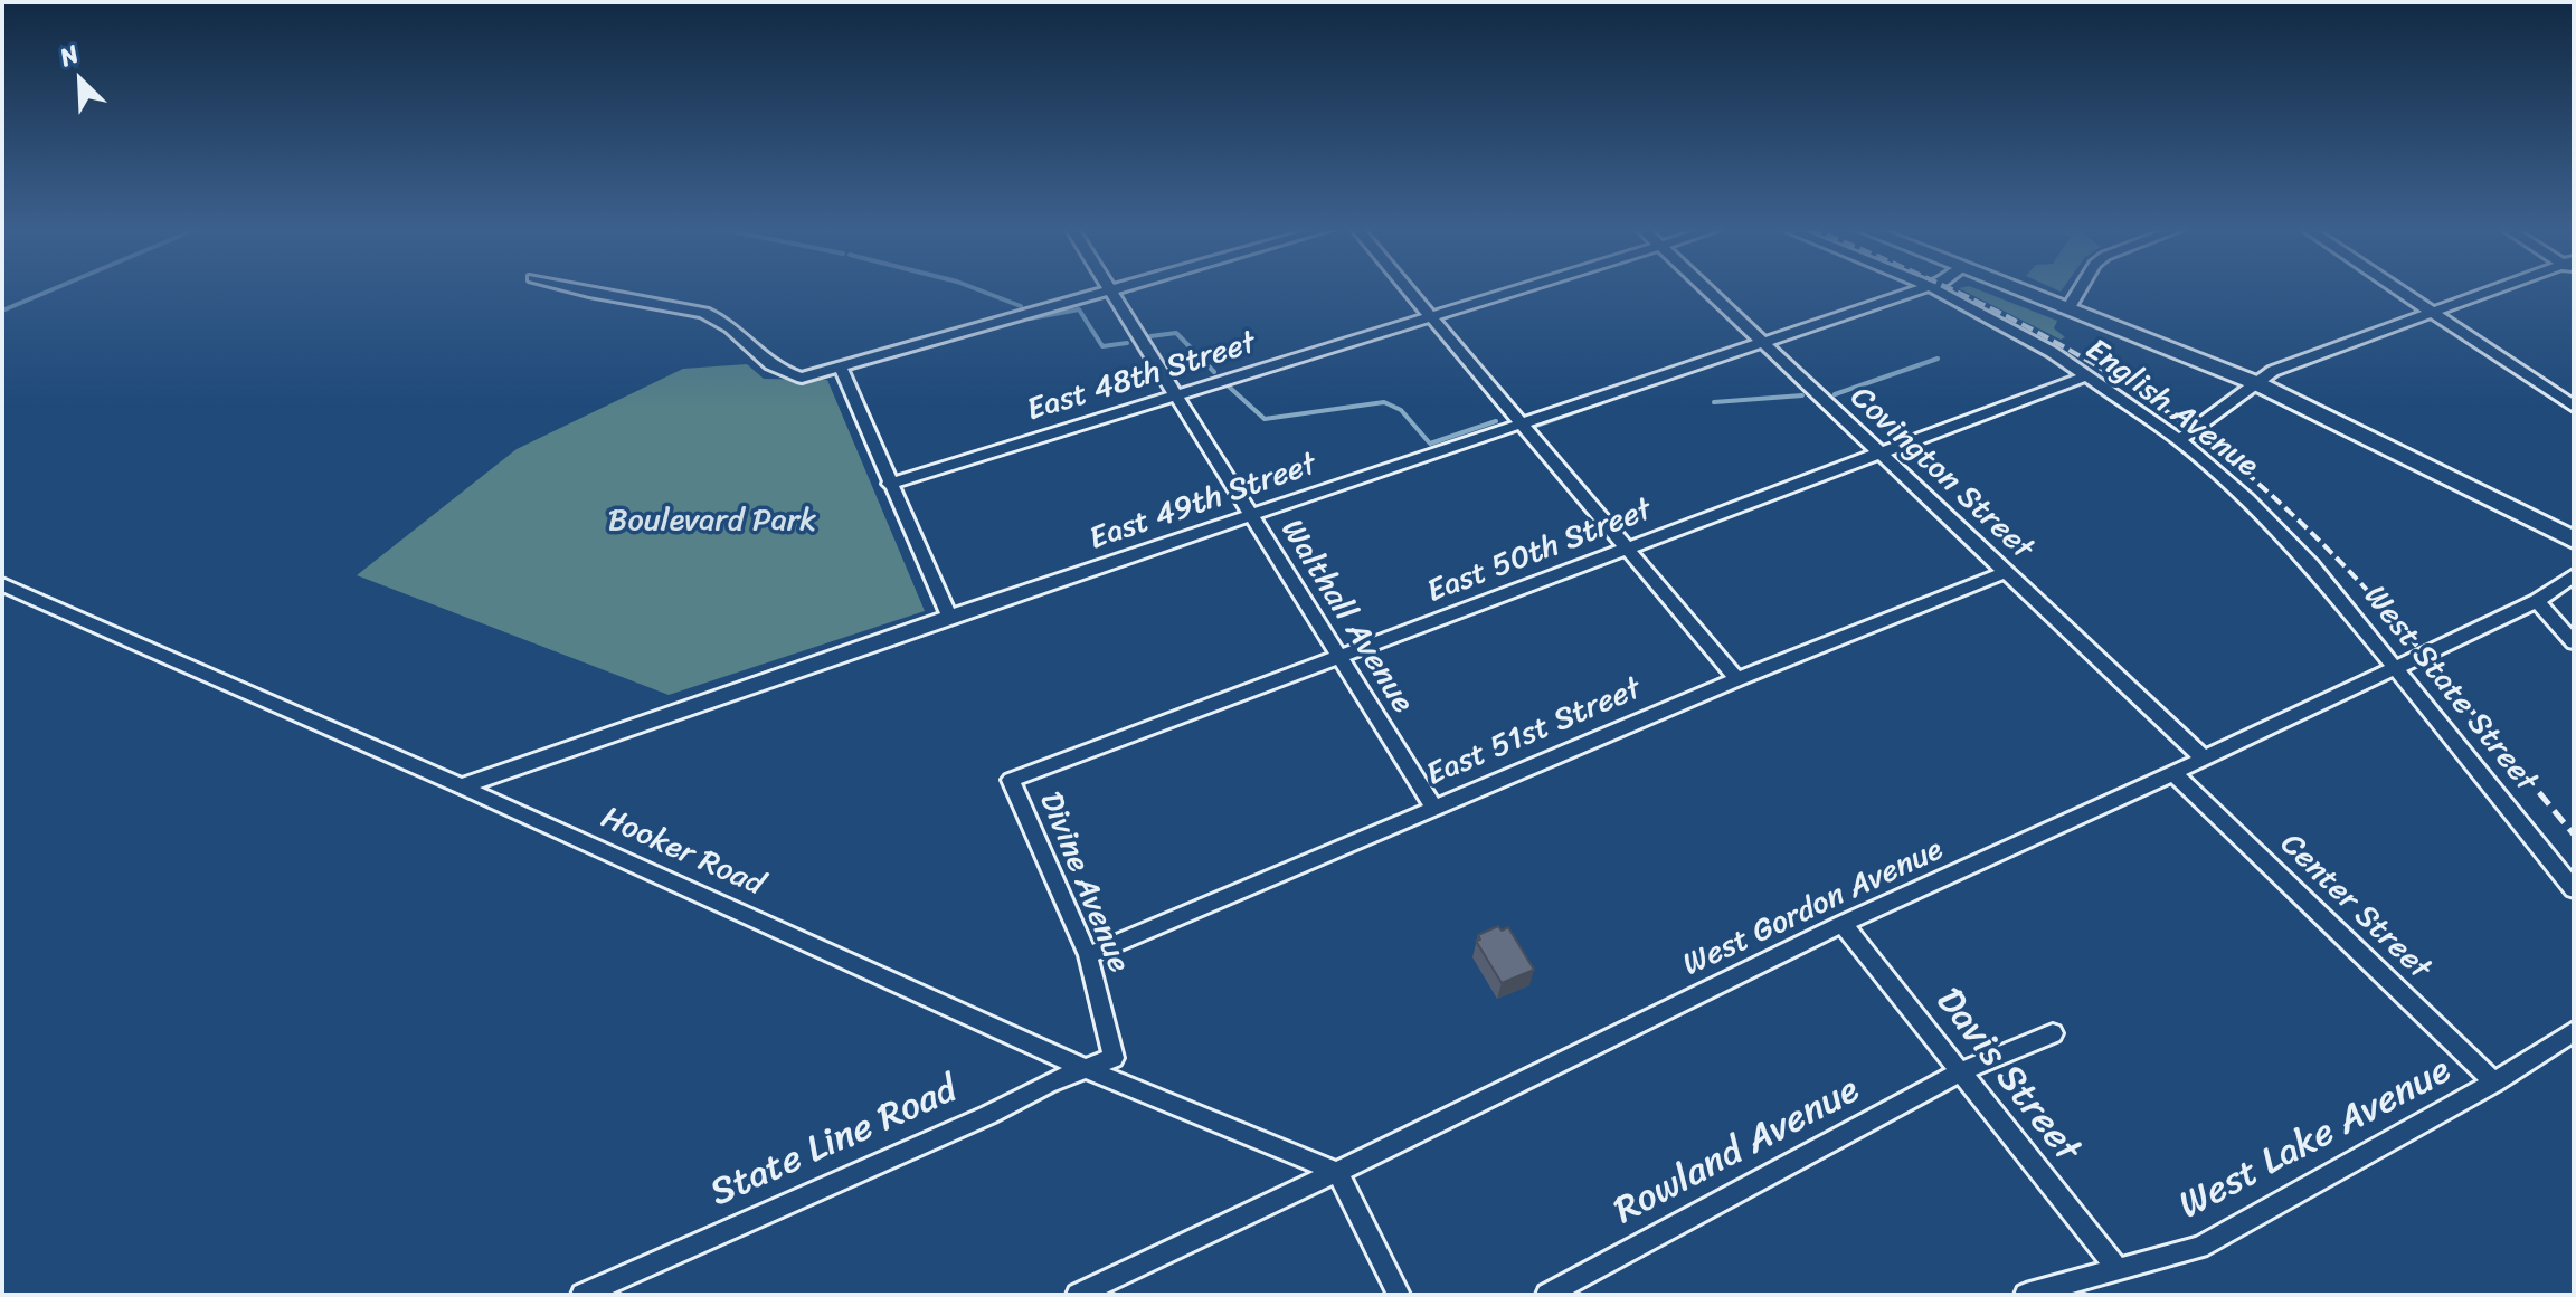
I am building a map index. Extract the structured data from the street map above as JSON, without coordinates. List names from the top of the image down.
{
  "streets": {
    "street": [
      "East 48th Street",
      "English Avenue",
      "Covington Street",
      "East 49th Street",
      "East 50th Street",
      "Walthall Avenue",
      "West State Street",
      "East 51st Street",
      "Hooker Road",
      "Divine Avenue",
      "Center Street",
      "West Gordon Avenue",
      "Davis Street",
      "West Lake Avenue",
      "State Line Road",
      "Rowland Avenue"
    ]
  },
  "crossings": [
    ["East 48th Street", "Walthall Avenue"],
    ["English Avenue", "East 50th Street"],
    ["English Avenue", "West State Street"],
    ["Covington Street", "East 49th Street"],
    ["Covington Street", "East 50th Street"],
    ["Covington Street", "East 51st Street"],
    ["Covington Street", "West Gordon Avenue"],
    ["East 49th Street", "Walthall Avenue"],
    ["East 49th Street", "Hooker Road"],
    ["East 50th Street", "Walthall Avenue"],
    ["East 50th Street", "Divine Avenue"],
    ["Walthall Avenue", "East 51st Street"],
    ["West State Street", "West Gordon Avenue"],
    ["East 51st Street", "Divine Avenue"],
    ["Hooker Road", "West Gordon Avenue"],
    ["Hooker Road", "State Line Road"],
    ["Divine Avenue", "State Line Road"],
    ["Center Street", "West Gordon Avenue"],
    ["Center Street", "West Lake Avenue"],
    ["West Gordon Avenue", "Davis Street"],
    ["Davis Street", "West Lake Avenue"],
    ["Davis Street", "Rowland Avenue"]
  ],
  "parks": ["Boulevard Park"],
  "north": "top left"
}
